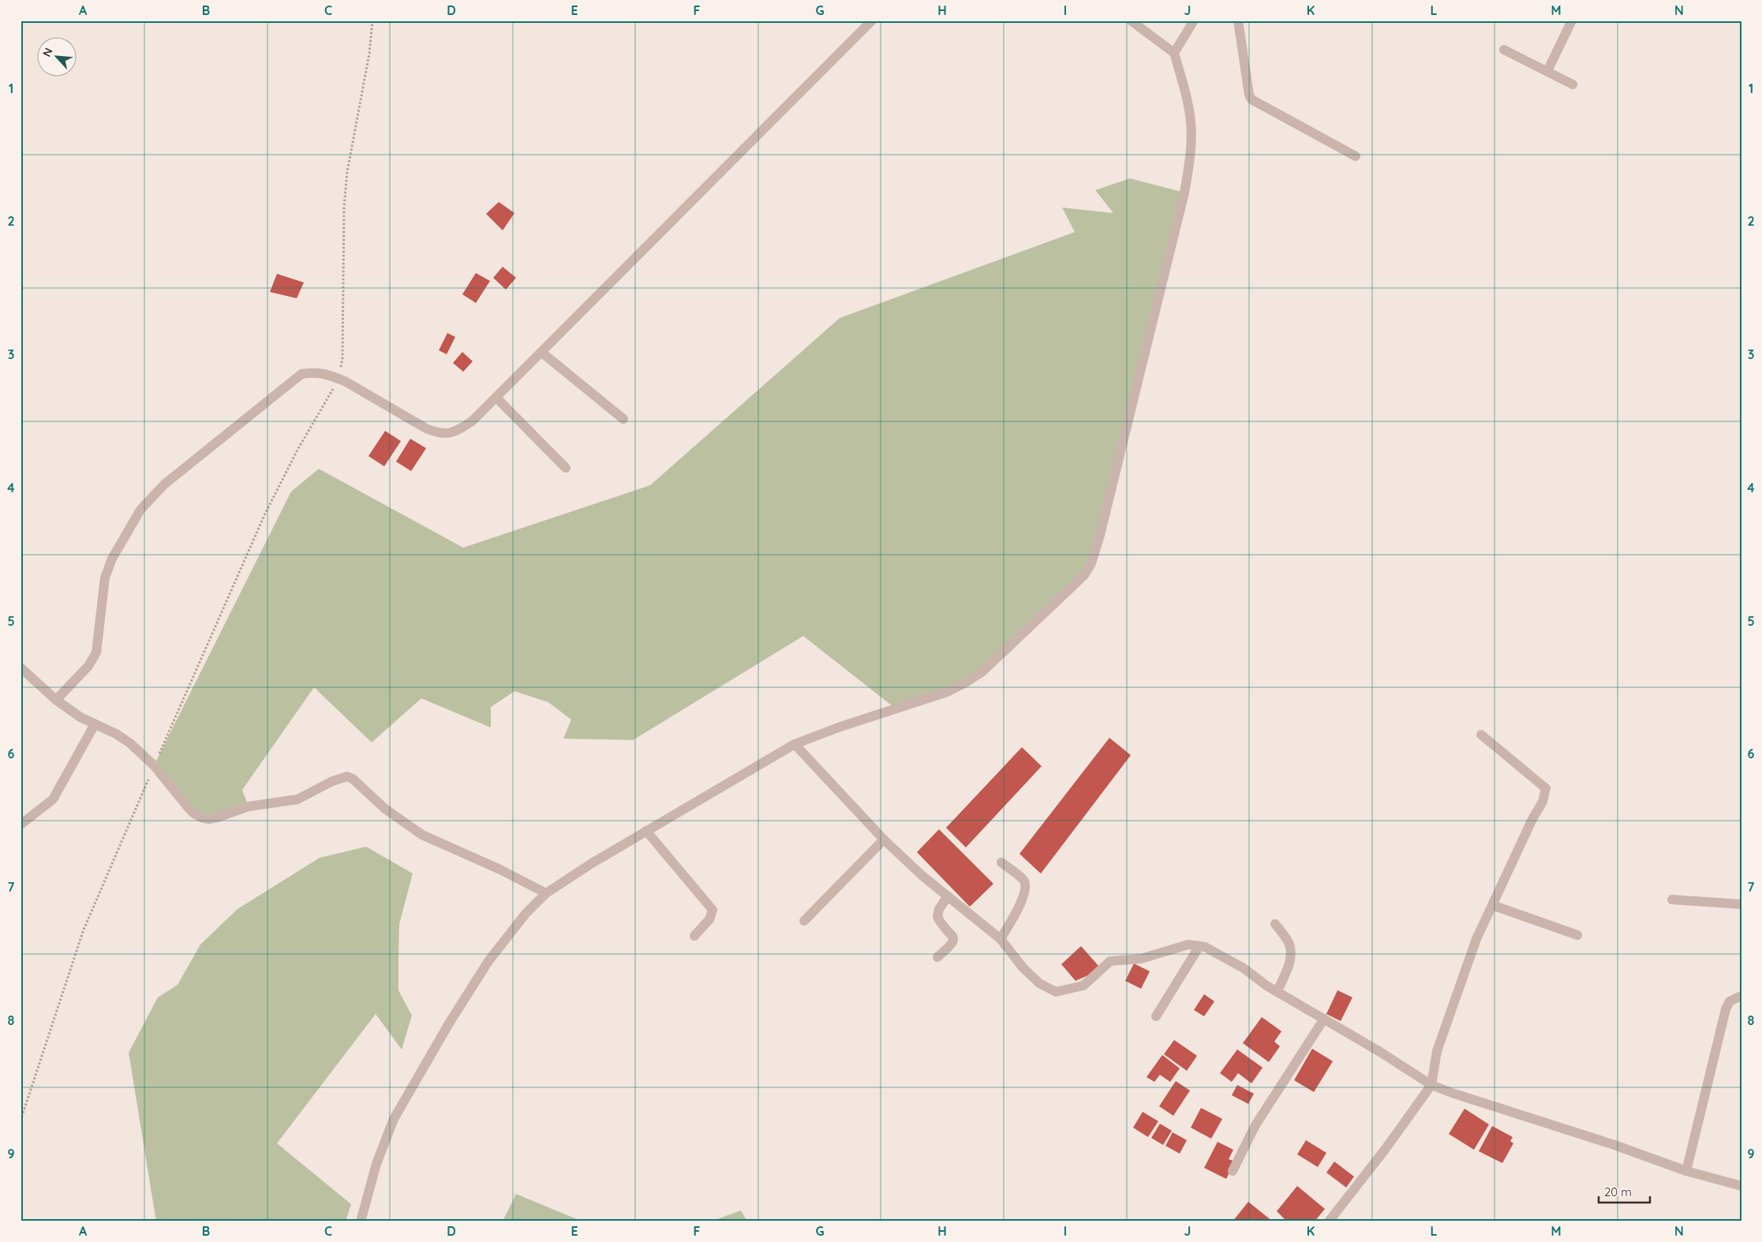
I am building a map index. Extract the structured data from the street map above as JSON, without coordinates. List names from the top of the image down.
{
  "scale_bar": "20 m",
  "north": "top left",
  "grid": {
    "columns": [
      "A",
      "B",
      "C",
      "D",
      "E",
      "F",
      "G",
      "H",
      "I",
      "J",
      "K",
      "L",
      "M",
      "N"
    ],
    "rows": [
      "1",
      "2",
      "3",
      "4",
      "5",
      "6",
      "7",
      "8",
      "9"
    ]
  }
}
